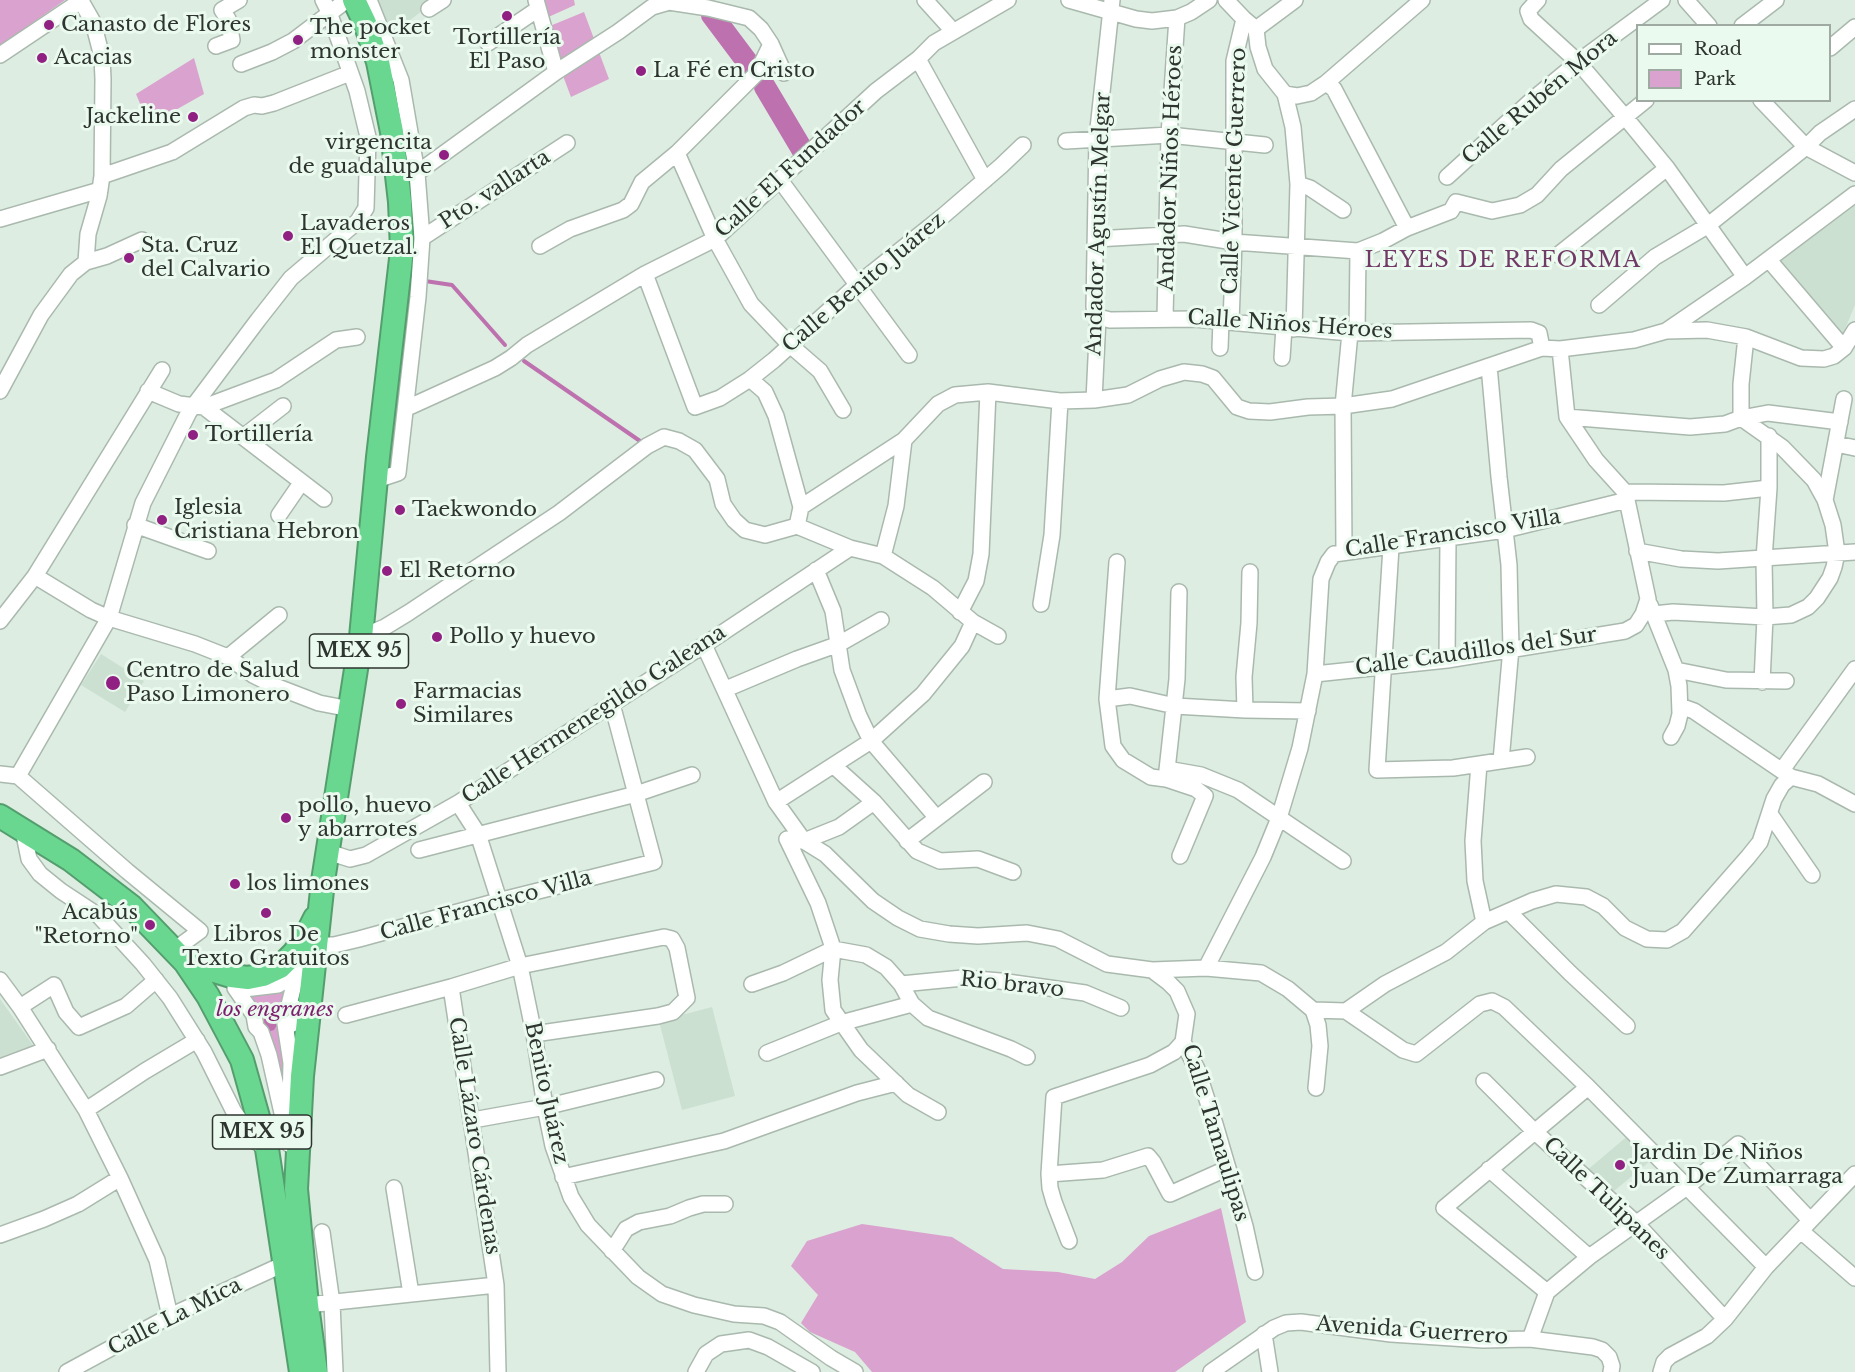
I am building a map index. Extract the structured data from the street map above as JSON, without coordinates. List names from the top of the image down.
{
  "streets": {
    "highway": ["MEX 95"],
    "street": [
      "Calle Rubén Mora",
      "Andador Niños Héroes",
      "Calle El Fundador",
      "Calle Vicente Guerrero",
      "Pto. vallarta",
      "Andador Agustín Melgar",
      "Calle Benito Juárez",
      "Calle Niños Héroes",
      "Calle Francisco Villa",
      "Calle Caudillos del Sur",
      "Calle Hermenegildo Galeana",
      "Rio bravo",
      "Benito Juárez",
      "Calle Tamaulipas",
      "Calle Lázaro Cárdenas",
      "Calle Tulipanes",
      "Calle La Mica",
      "Avenida Guerrero"
    ]
  },
  "crossings": [
    ["Andador Niños Héroes", "Calle Niños Héroes"],
    ["Calle El Fundador", "Calle Benito Juárez"],
    ["Calle Vicente Guerrero", "Calle Niños Héroes"],
    ["Andador Agustín Melgar", "Calle Niños Héroes"],
    ["Calle Francisco Villa", "MEX 95"],
    ["Calle Francisco Villa", "Calle Caudillos del Sur"],
    ["Calle Francisco Villa", "Benito Juárez"],
    ["MEX 95", "Calle Hermenegildo Galeana"],
    ["MEX 95", "Calle Lázaro Cárdenas"],
    ["MEX 95", "Calle La Mica"],
    ["Calle Hermenegildo Galeana", "Benito Juárez"]
  ],
  "districts": ["LEYES DE REFORMA"],
  "parks": ["los engranes"],
  "places": [
    "Tortillería El Paso",
    "Canasto de Flores",
    "The pocket monster",
    "Acacias",
    "La Fé en Cristo",
    "Jackeline",
    "virgencita de guadalupe",
    "Lavaderos El Quetzal.",
    "Sta. Cruz del Calvario",
    "Tortillería",
    "Taekwondo",
    "Iglesia Cristiana Hebron",
    "El Retorno",
    "Pollo y huevo",
    "Centro de Salud Paso Limonero",
    "Farmacias Similares",
    "pollo, huevo y abarrotes",
    "los limones",
    "Libros De Texto Gratuitos",
    "Acabús \"Retorno\"",
    "Jardin De Niños Juan De Zumarraga"
  ],
  "legend": ["Road", "Park"]
}
